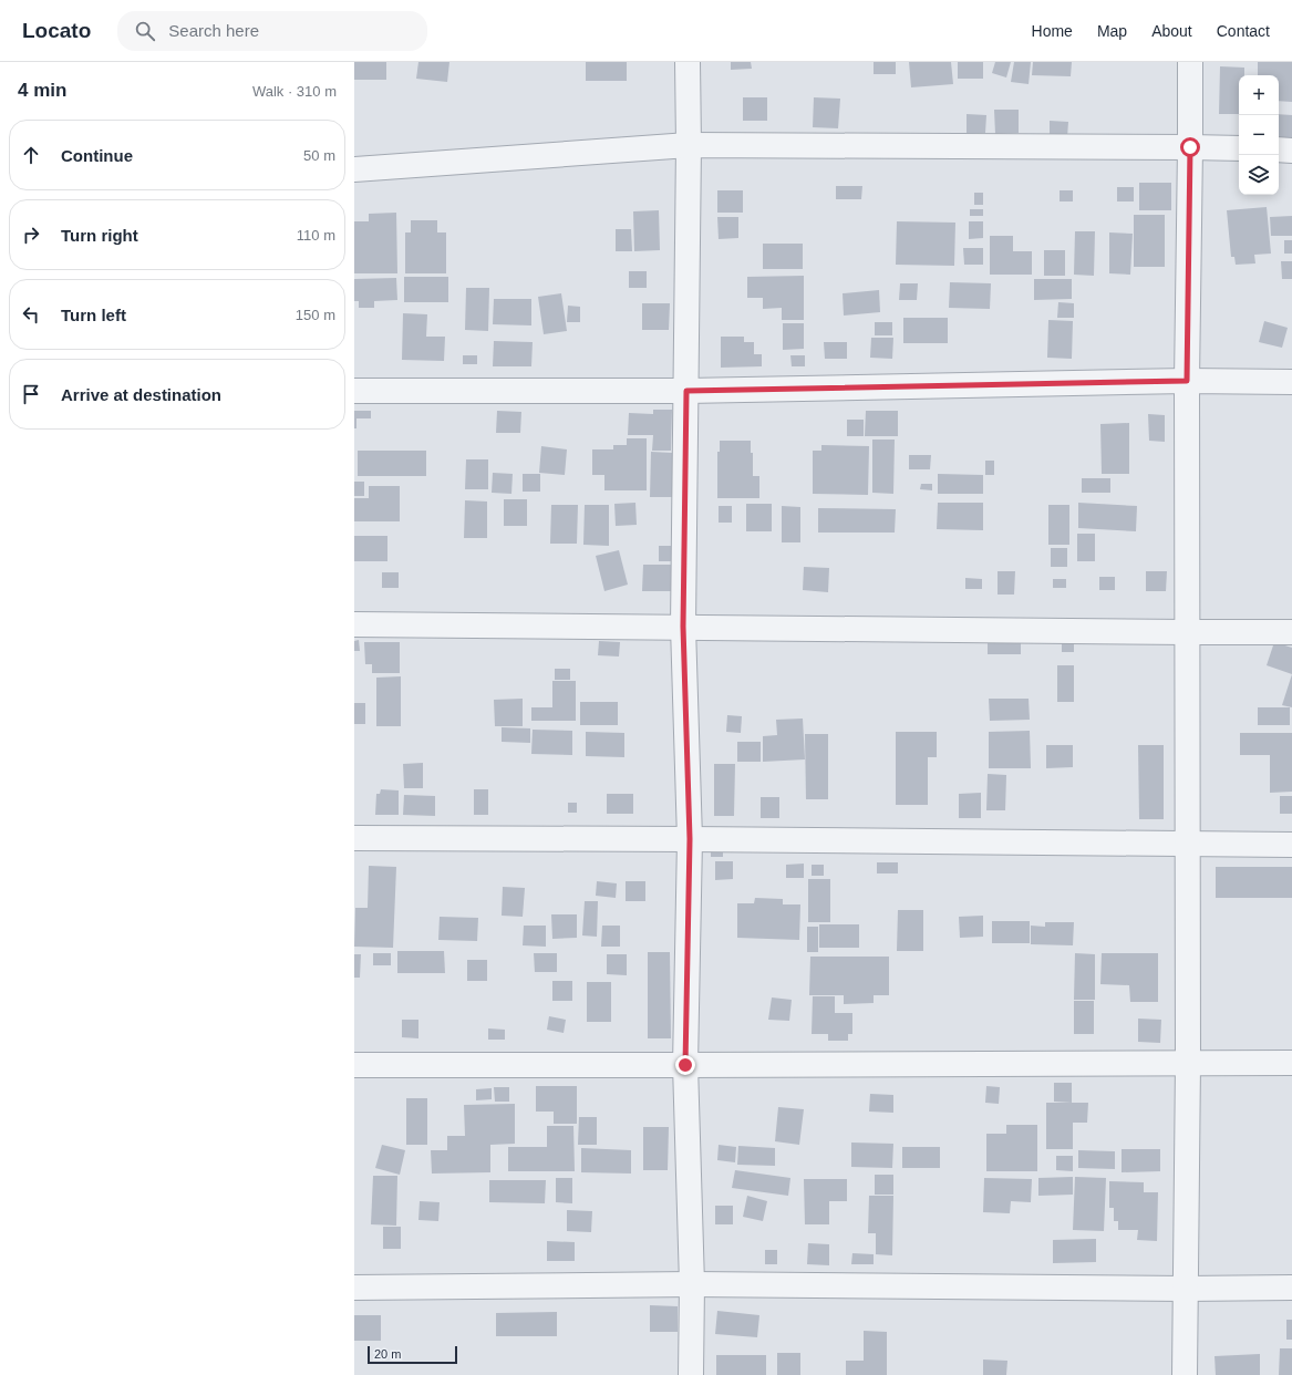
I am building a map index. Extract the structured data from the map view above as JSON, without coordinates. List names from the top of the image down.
{
  "scale_bar": "20 m",
  "page": {
    "header": "Locato",
    "search": "Search here",
    "nav": [
      "Home",
      "Map",
      "About",
      "Contact"
    ],
    "heading": ["4 min", "Walk · 310 m"],
    "map_buttons": ["+", "−"],
    "list": [
      ["Continue", "50 m"],
      ["Turn right", "110 m"],
      ["Turn left", "150 m"],
      "Arrive at destination"
    ],
    "scale": "20 m"
  }
}
